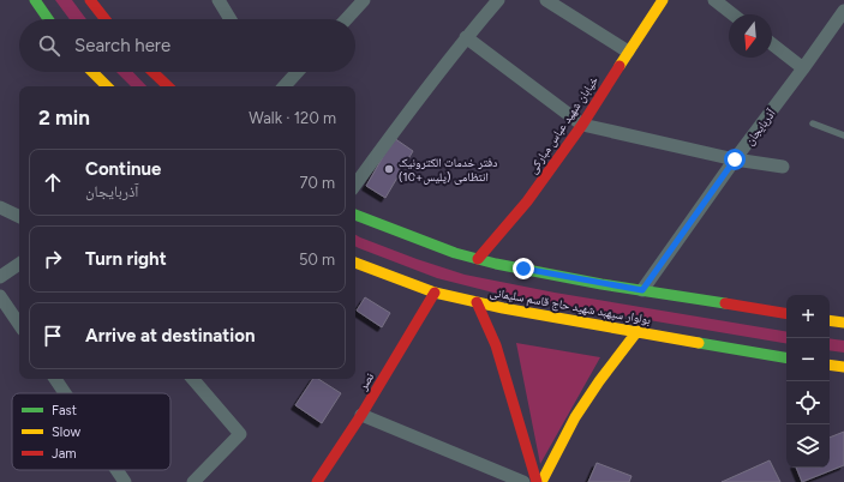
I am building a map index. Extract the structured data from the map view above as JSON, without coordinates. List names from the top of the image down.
{
  "streets": {
    "main road": ["خیابان شهید عباس مبارکی", "بولوار سپهبد شهید حاج قاسم سلیمانی", "نصر"],
    "street": ["آذربایجان"]
  },
  "crossings": [
    ["بولوار سپهبد شهید حاج قاسم سلیمانی", "نصر"]
  ],
  "places": ["دفتر خدمات الکترونیک انتظامی (پلیس+10)"],
  "legend": ["Fast", "Slow", "Jam"],
  "north": "bottom",
  "page": {
    "search": "Search here",
    "heading": ["2 min", "Walk · 120 m"],
    "list": [
      ["Continue", "آذربایجان", "70 m"],
      ["Turn right", "50 m"],
      "Arrive at destination"
    ],
    "map_buttons": ["+", "−"]
  }
}
